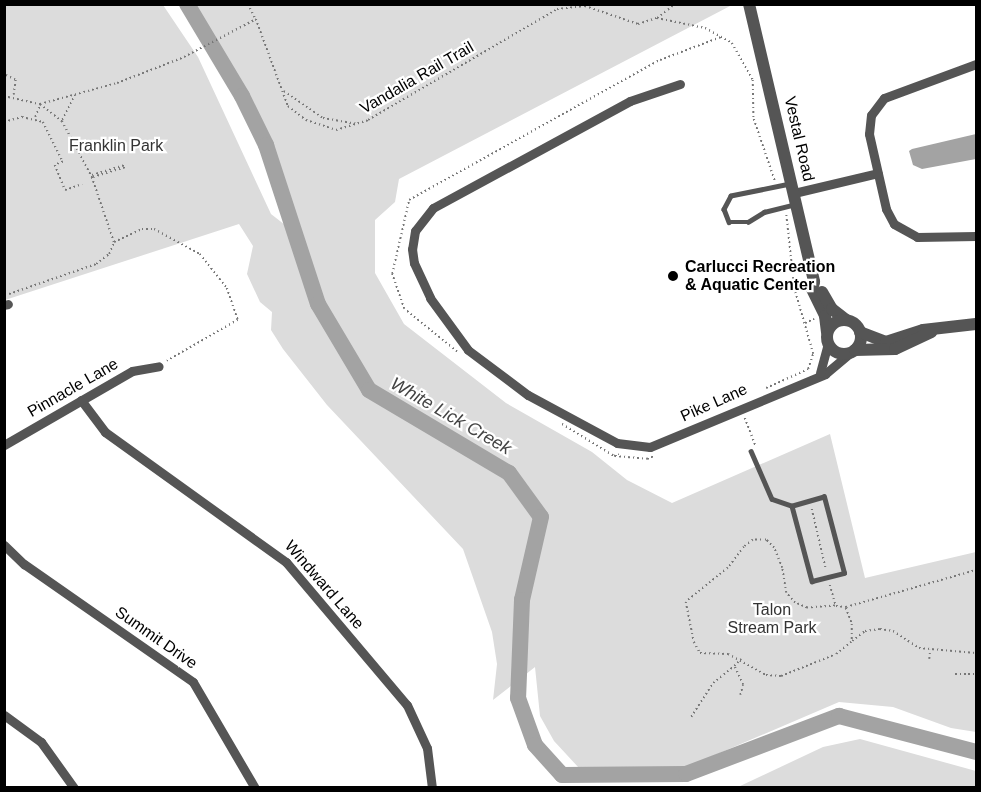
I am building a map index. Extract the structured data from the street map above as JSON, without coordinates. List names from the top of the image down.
{
  "streets": {
    "street": [
      "Vestal Road",
      "Pinnacle Lane",
      "Pike Lane",
      "Windward Lane",
      "Summit Drive"
    ],
    "path": ["Vandalia Rail Trail"]
  },
  "crossings": [
    ["Vestal Road", "Pike Lane"],
    ["Pinnacle Lane", "Windward Lane"]
  ],
  "water": ["White Lick Creek"],
  "parks": ["Franklin Park", "Talon Stream Park"],
  "places": ["Carlucci Recreation & Aquatic Center"]
}
